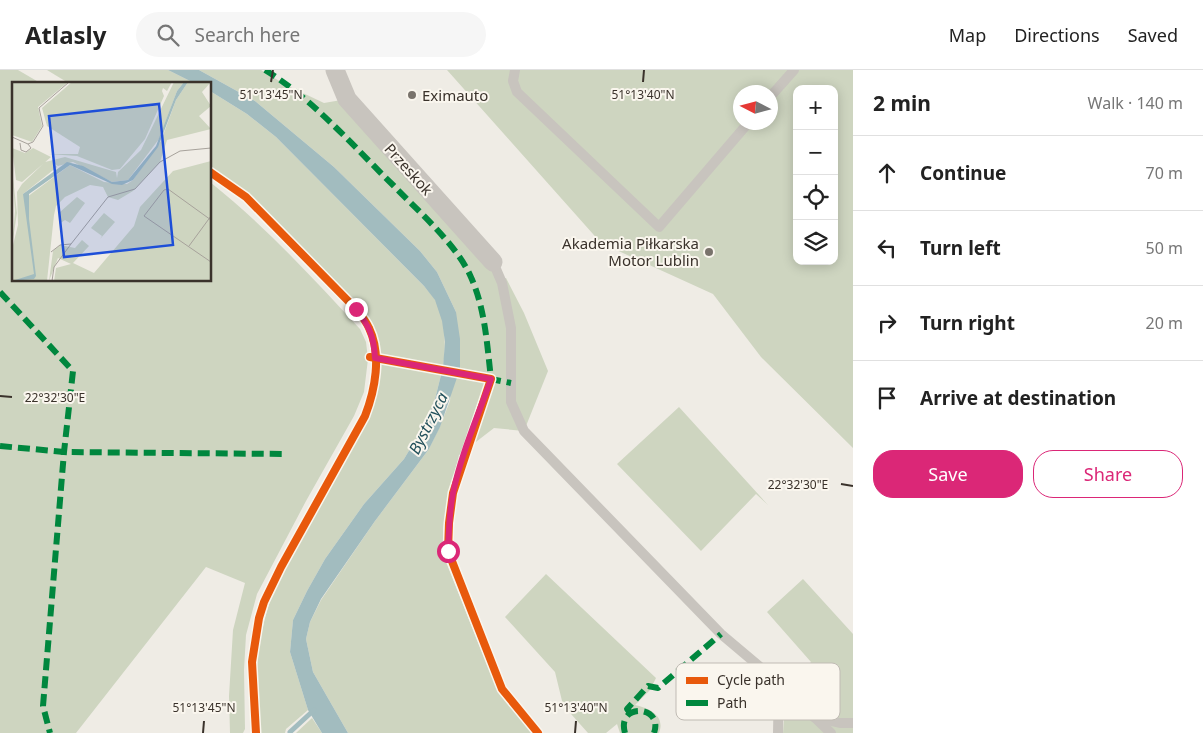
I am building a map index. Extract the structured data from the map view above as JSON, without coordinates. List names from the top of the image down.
{
  "streets": {
    "street": ["Przeskok"]
  },
  "water": ["Bystrzyca"],
  "places": ["Eximauto", "Akademia Piłkarska Motor Lublin"],
  "legend": ["Cycle path", "Path"],
  "north": "left",
  "page": {
    "header": "Atlasly",
    "search": "Search here",
    "nav": ["Map", "Directions", "Saved"],
    "heading": ["2 min", "Walk · 140 m"],
    "map_buttons": ["+", "−"],
    "list": [
      ["Continue", "70 m"],
      ["Turn left", "50 m"],
      ["Turn right", "20 m"],
      "Arrive at destination"
    ],
    "buttons": ["Save", "Share"]
  },
  "coordinates": ["51°13'45\"N", "51°13'40\"N", "22°32'30\"E"]
}
